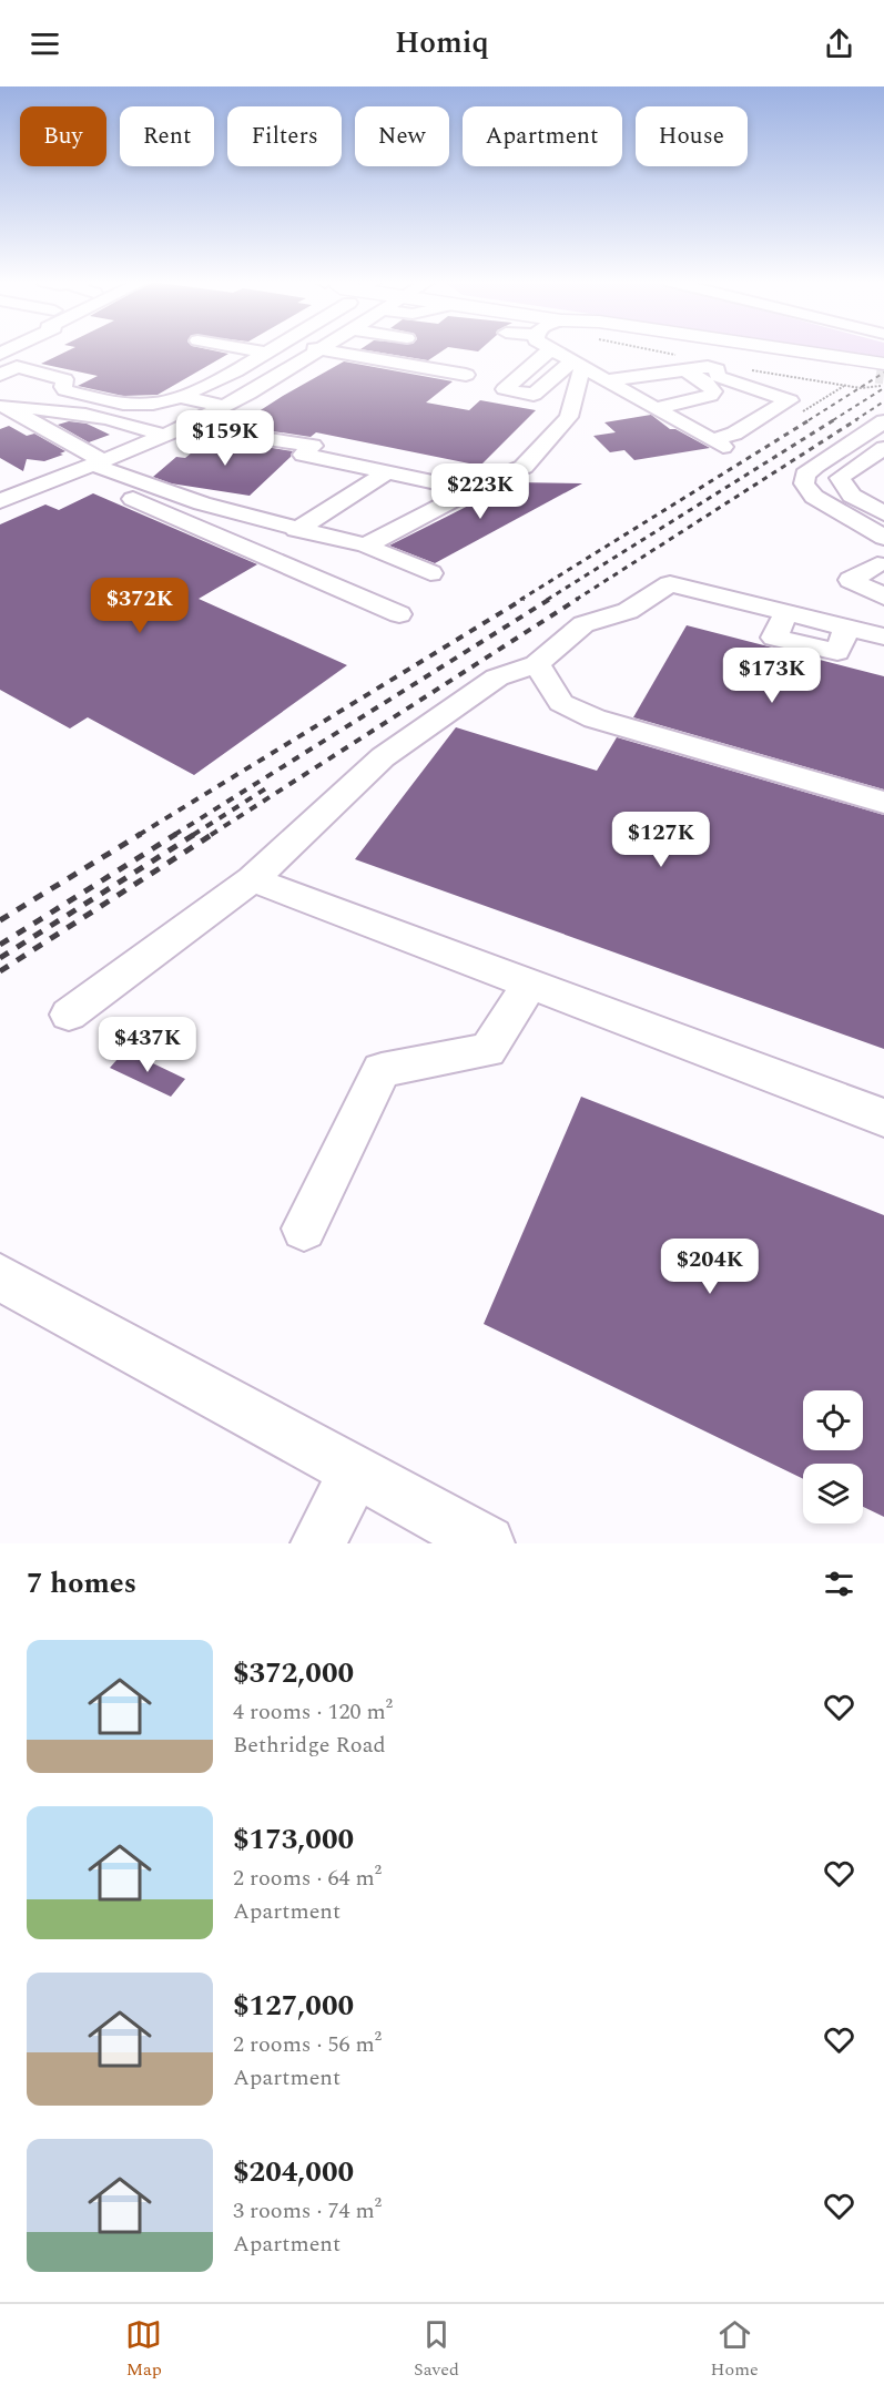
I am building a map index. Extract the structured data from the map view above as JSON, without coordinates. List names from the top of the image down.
{
  "page": {
    "header": "Homiq",
    "chip": [
      "Buy",
      "Rent",
      "Filters",
      "New",
      "Apartment",
      "House"
    ],
    "price": [
      "$159K",
      "$223K",
      "$372K",
      "$173K",
      "$127K",
      "$437K",
      "$204K"
    ],
    "heading": "7 homes",
    "list": [
      {
        "name": "$372,000",
        "note": "4 rooms · 120 m² · Bethridge Road"
      },
      {
        "name": "$173,000",
        "note": "2 rooms · 64 m² · Apartment"
      },
      {
        "name": "$127,000",
        "note": "2 rooms · 56 m² · Apartment"
      },
      {
        "name": "$204,000",
        "note": "3 rooms · 74 m² · Apartment"
      }
    ],
    "tabs": ["Map", "Saved", "Home"]
  }
}
